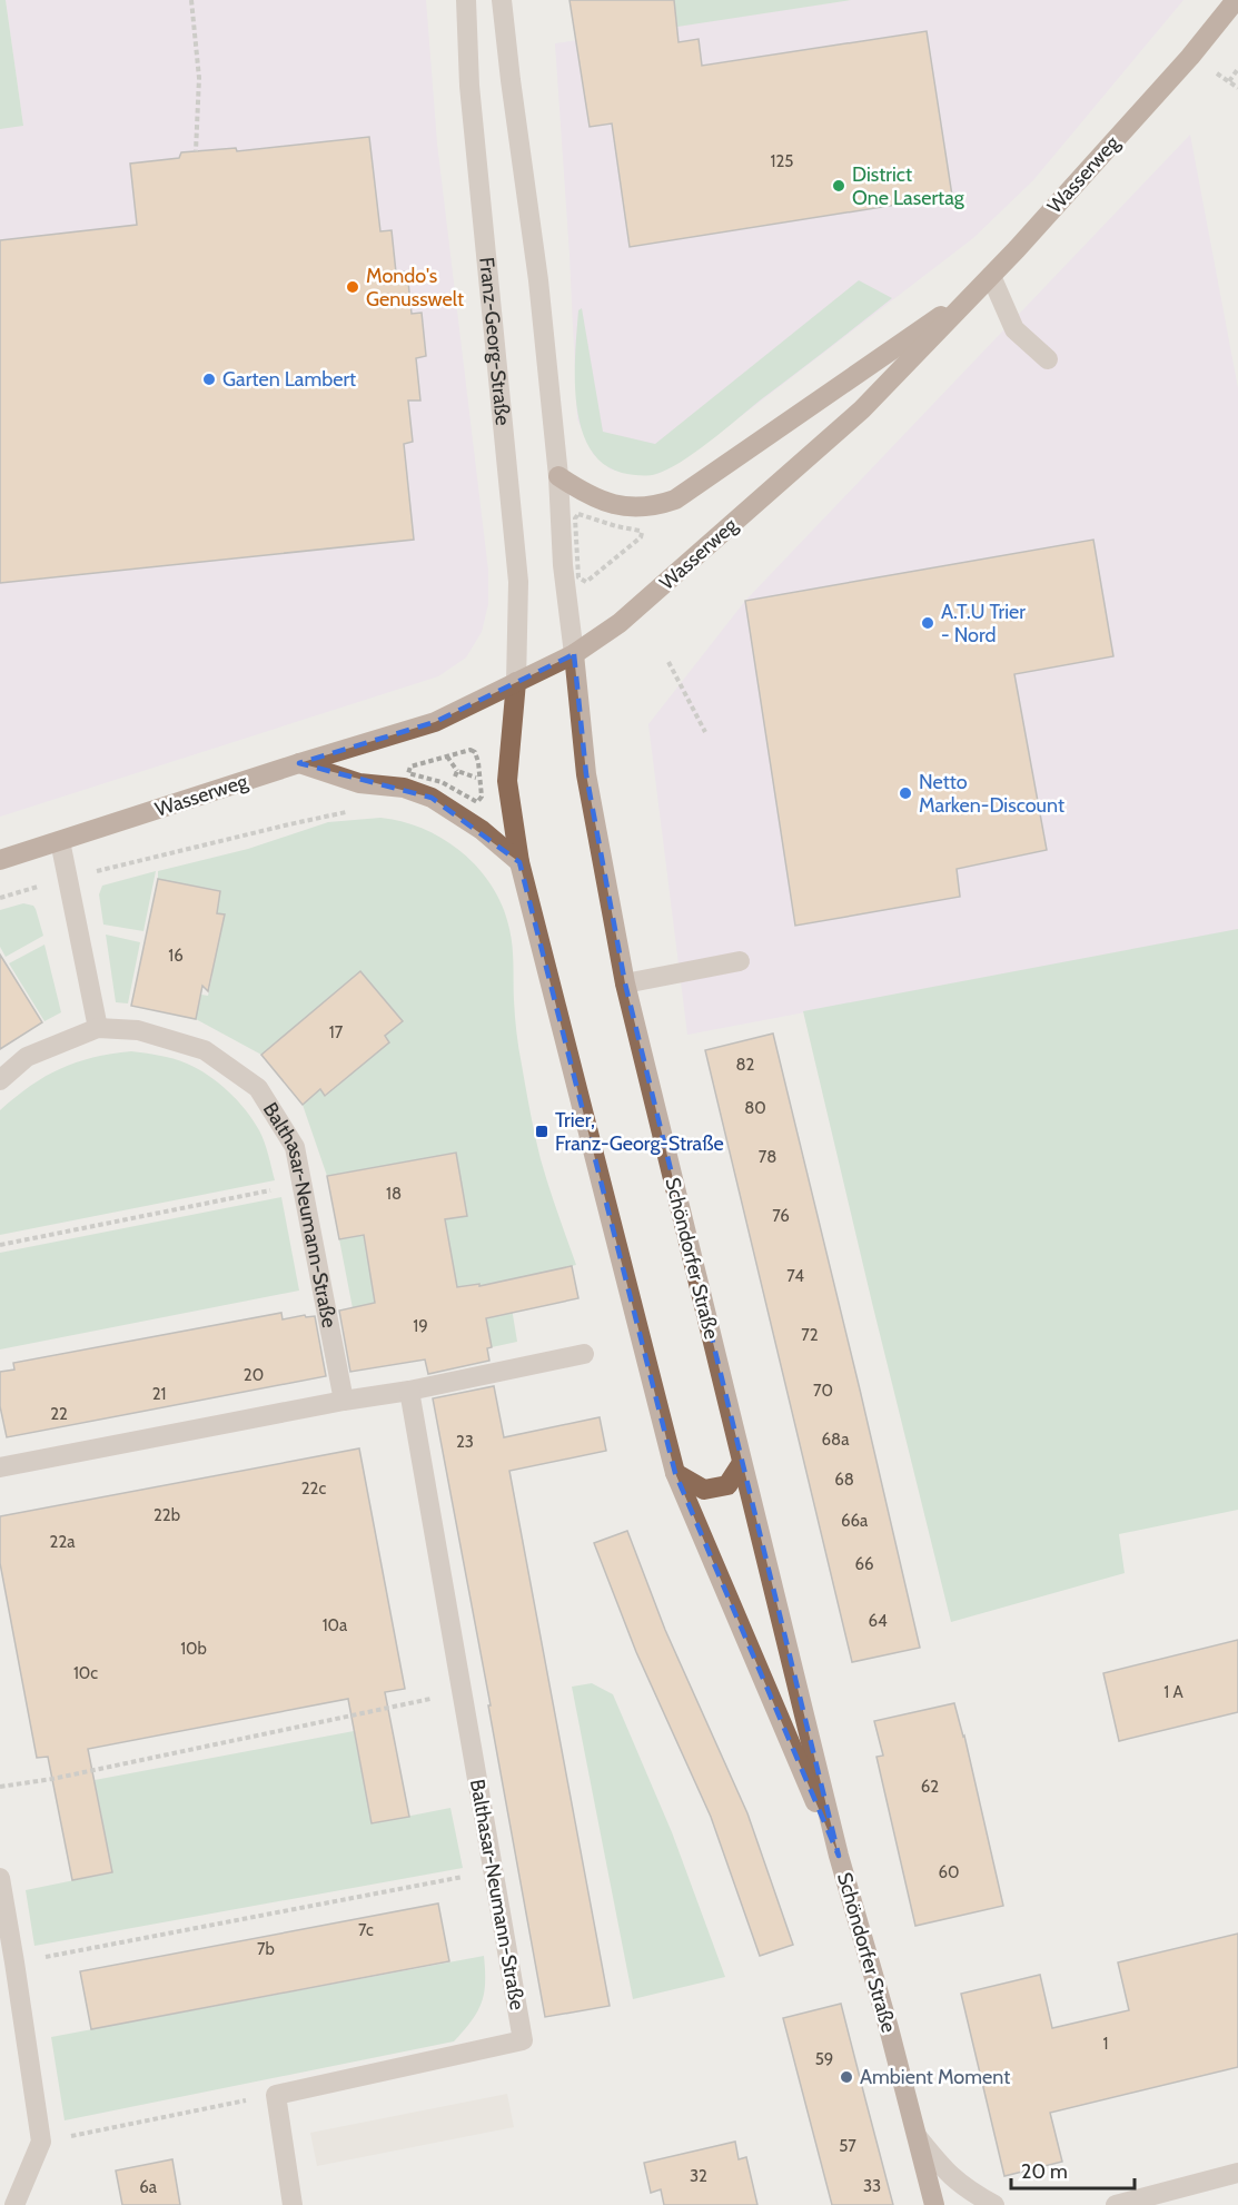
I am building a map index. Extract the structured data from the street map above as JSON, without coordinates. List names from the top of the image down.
{
  "streets": {
    "main road": ["Wasserweg", "Schöndorfer Straße"],
    "street": ["Franz-Georg-Straße", "Balthasar-Neumann-Straße"]
  },
  "crossings": [
    ["Wasserweg", "Franz-Georg-Straße"],
    ["Wasserweg", "Schöndorfer Straße"],
    ["Franz-Georg-Straße", "Schöndorfer Straße"]
  ],
  "places": {
    "other": [
      "District One Lasertag",
      "Mondo's Genusswelt",
      "Garten Lambert",
      "A.T.U Trier - Nord",
      "Netto Marken-Discount",
      "Ambient Moment"
    ],
    "transit": ["Trier, Franz-Georg-Straße"]
  },
  "house_numbers": [
    "125",
    "16",
    "17",
    "82",
    "80",
    "78",
    "18",
    "76",
    "74",
    "19",
    "72",
    "20",
    "70",
    "21",
    "22",
    "68a",
    "23",
    "68",
    "22c",
    "22b",
    "66a",
    "22a",
    "66",
    "64",
    "10a",
    "10b",
    "10c",
    "1 A",
    "62",
    "60",
    "7c",
    "7b",
    "1",
    "59",
    "57",
    "32",
    "33",
    "6a"
  ],
  "scale_bar": "20 m"
}
